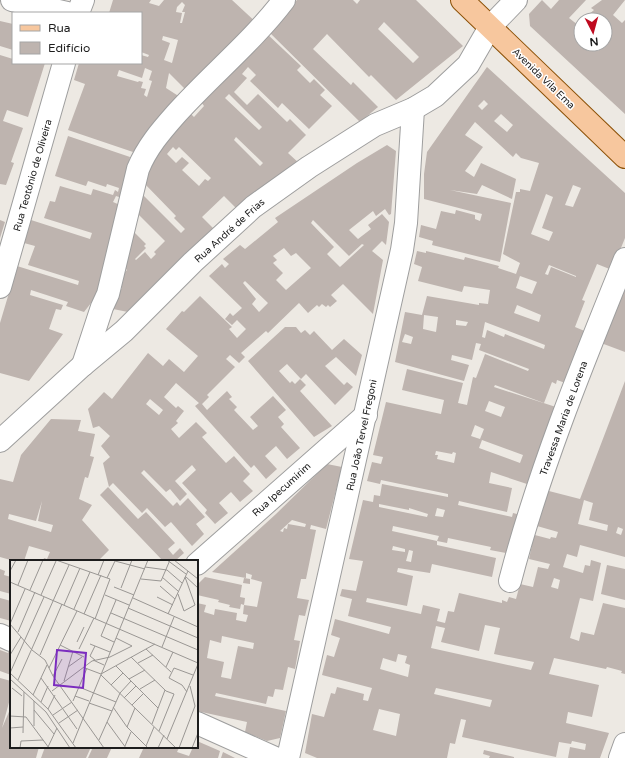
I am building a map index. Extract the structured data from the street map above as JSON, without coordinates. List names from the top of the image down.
{
  "streets": {
    "main road": ["Avenida Vila Ema"],
    "street": [
      "Rua Teotônio de Oliveira",
      "Rua André de Frias",
      "Travessa Maria de Lorena",
      "Rua João Tervel Fregoni",
      "Rua Ipecumirim"
    ]
  },
  "crossings": [
    ["Avenida Vila Ema", "Rua André de Frias"],
    ["Rua André de Frias", "Rua João Tervel Fregoni"],
    ["Rua João Tervel Fregoni", "Rua Ipecumirim"]
  ],
  "legend": ["Rua", "Edifício"],
  "north": "bottom"
}
